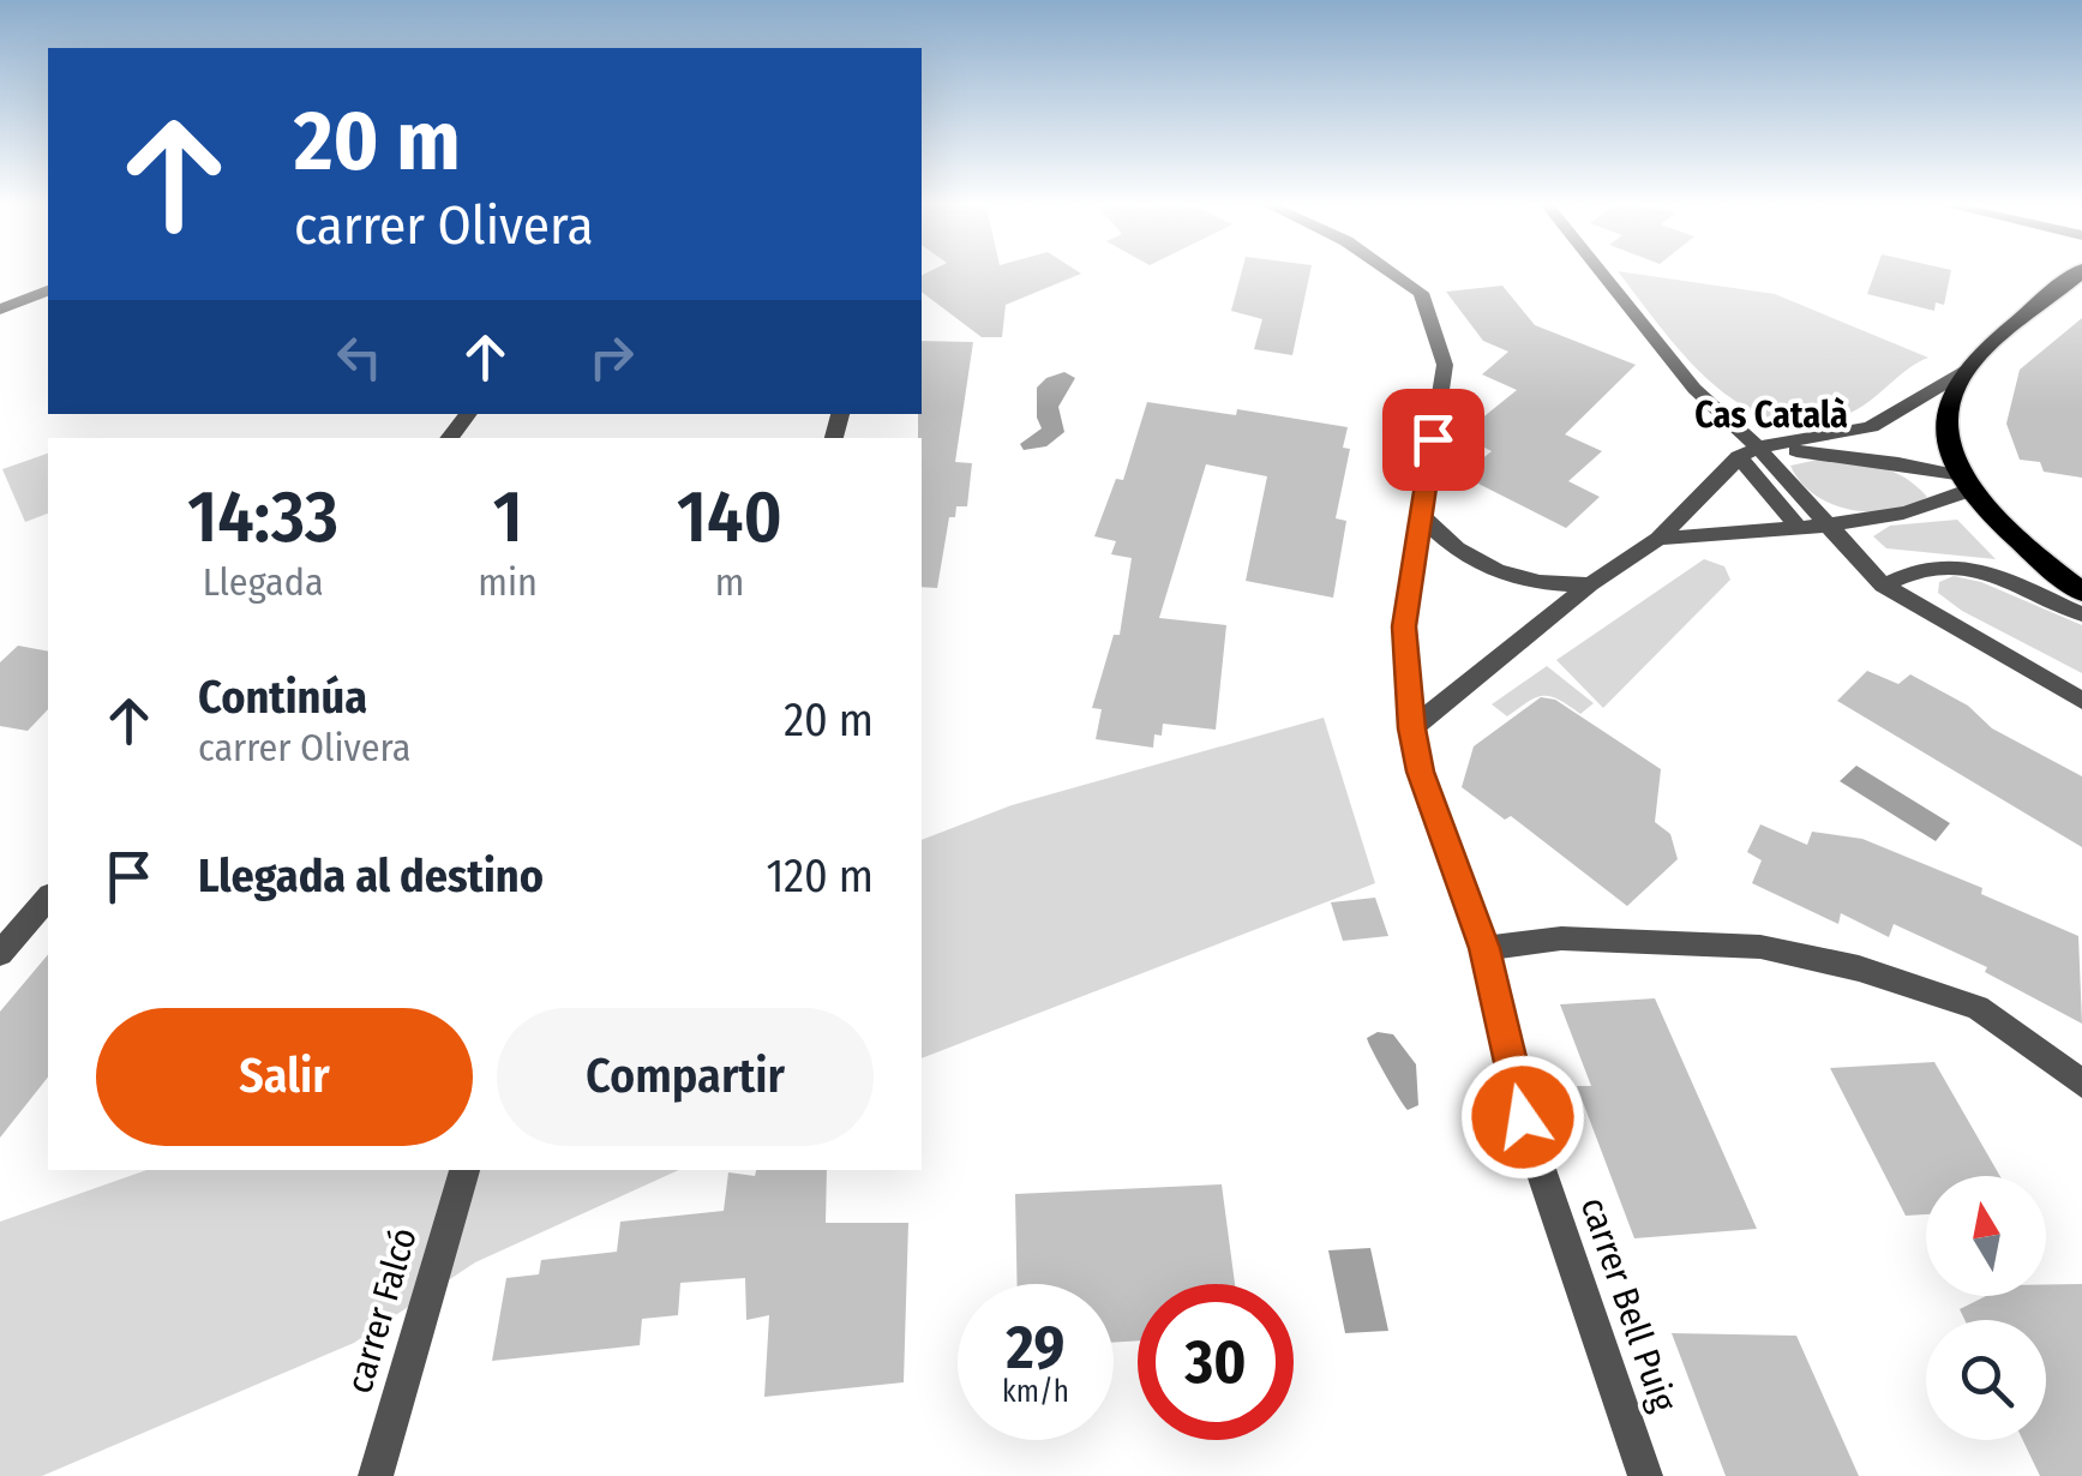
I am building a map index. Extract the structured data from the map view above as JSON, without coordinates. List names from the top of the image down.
{
  "streets": {
    "street": ["carrer Bell Puig", "carrer Falcó"]
  },
  "districts": ["Cas Català"],
  "north": "top",
  "page": {
    "turn": ["20 m", "carrer Olivera"],
    "eta": [
      "14:33",
      "Llegada",
      "1",
      "min",
      "140",
      "m"
    ],
    "list": [
      {
        "name": "Continúa",
        "note": "carrer Olivera",
        "value": "20 m"
      },
      {
        "name": "Llegada al destino",
        "value": "120 m"
      }
    ],
    "buttons": ["Salir", "Compartir"],
    "speed": "29 km/h",
    "limit": "30"
  }
}
